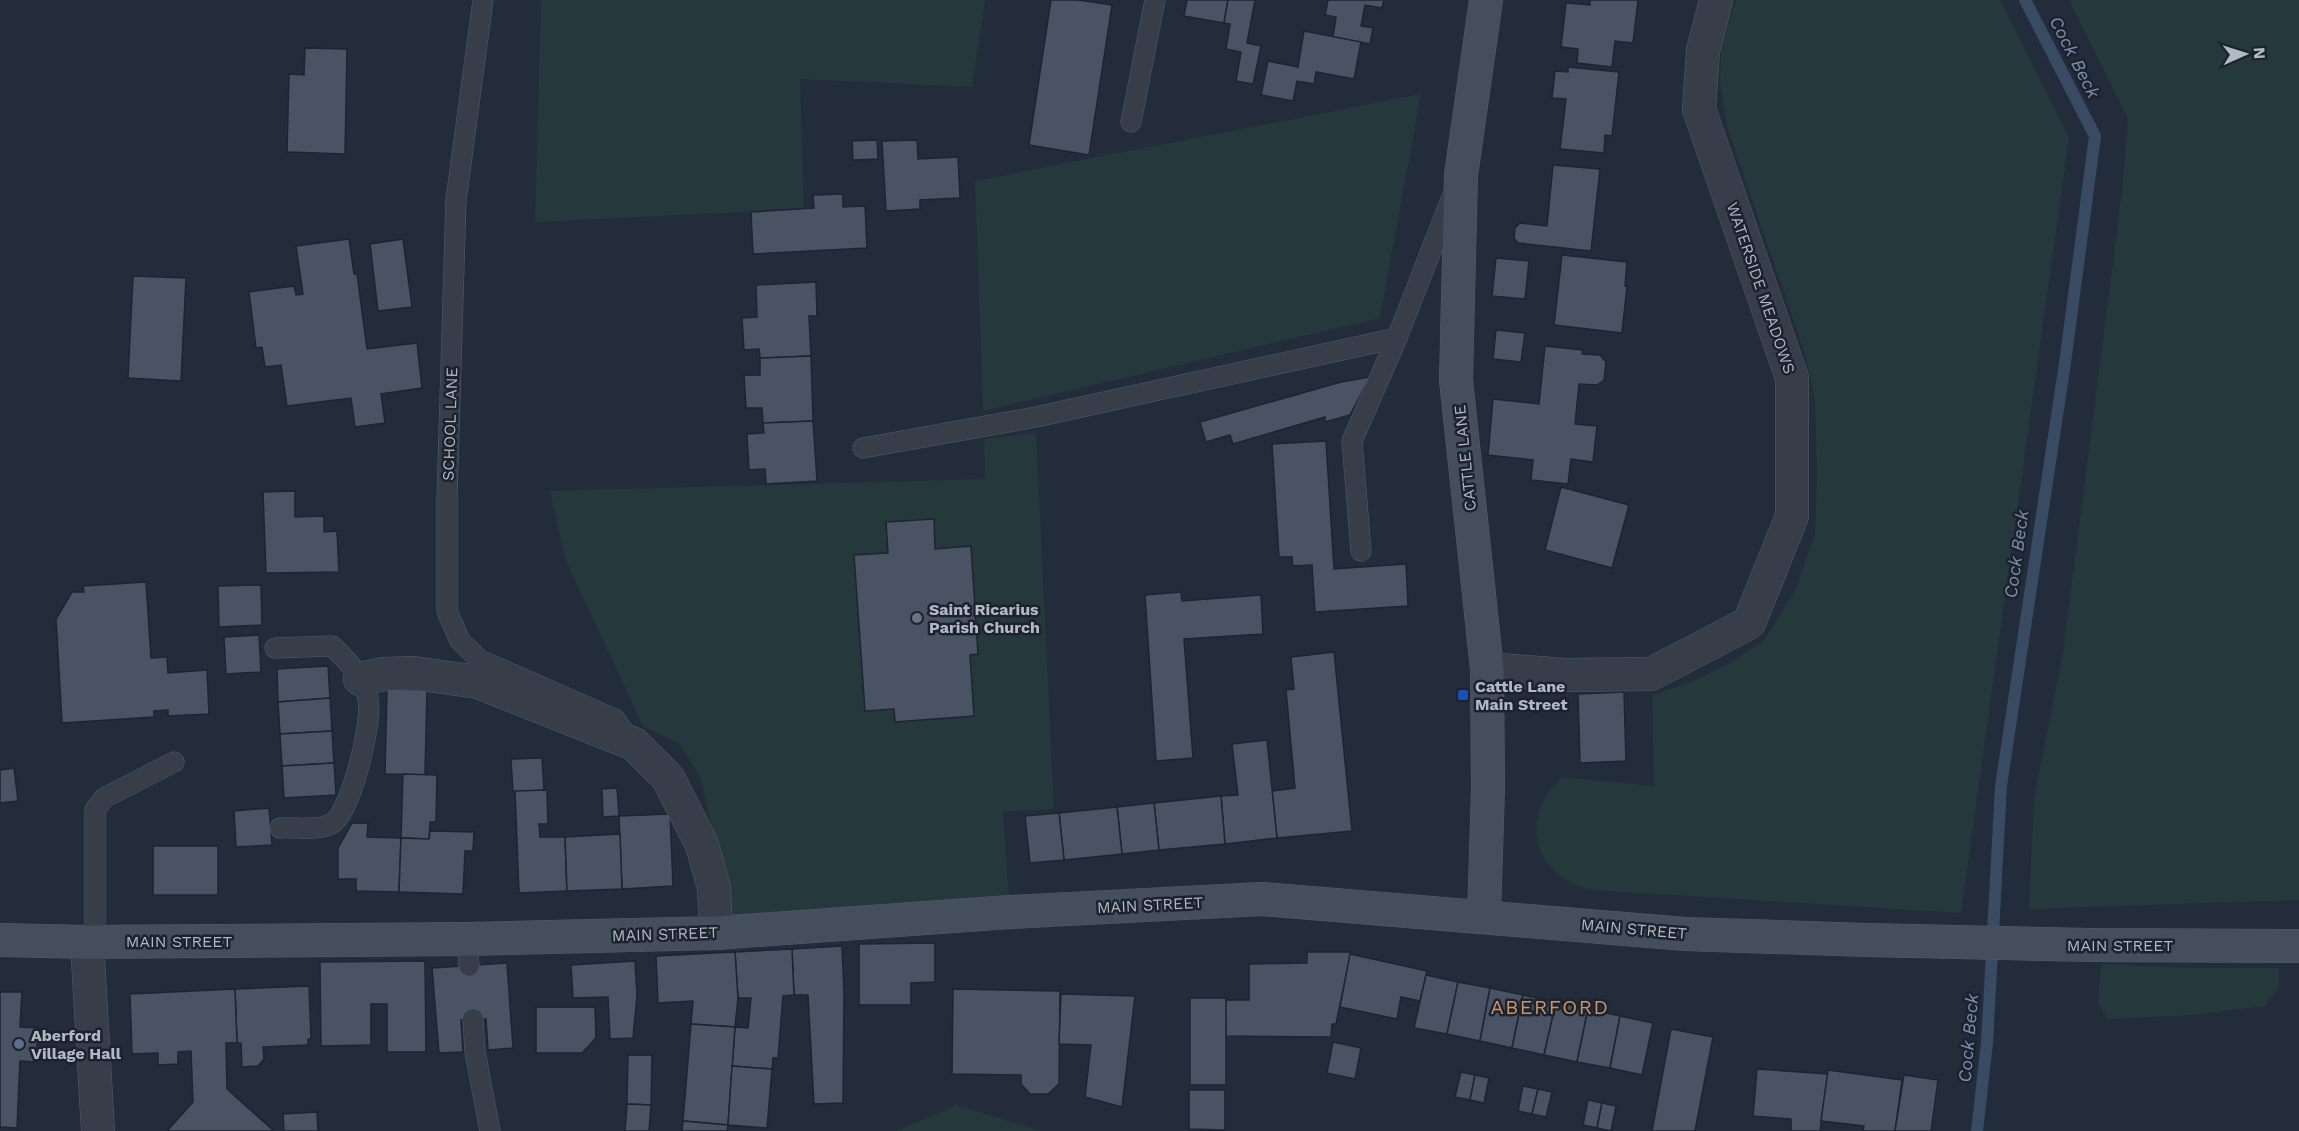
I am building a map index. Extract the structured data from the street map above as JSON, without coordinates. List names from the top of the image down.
{
  "streets": {
    "street": [
      "WATERSIDE MEADOWS",
      "SCHOOL LANE",
      "CATTLE LANE",
      "MAIN STREET"
    ]
  },
  "crossings": [
    ["WATERSIDE MEADOWS", "CATTLE LANE"],
    ["SCHOOL LANE", "MAIN STREET"],
    ["CATTLE LANE", "MAIN STREET"]
  ],
  "districts": ["ABERFORD"],
  "water": ["Cock Beck"],
  "places": {
    "other": ["Saint Ricarius Parish Church", "Aberford Village Hall"],
    "transit": ["Cattle Lane Main Street"]
  },
  "north": "right"
}
